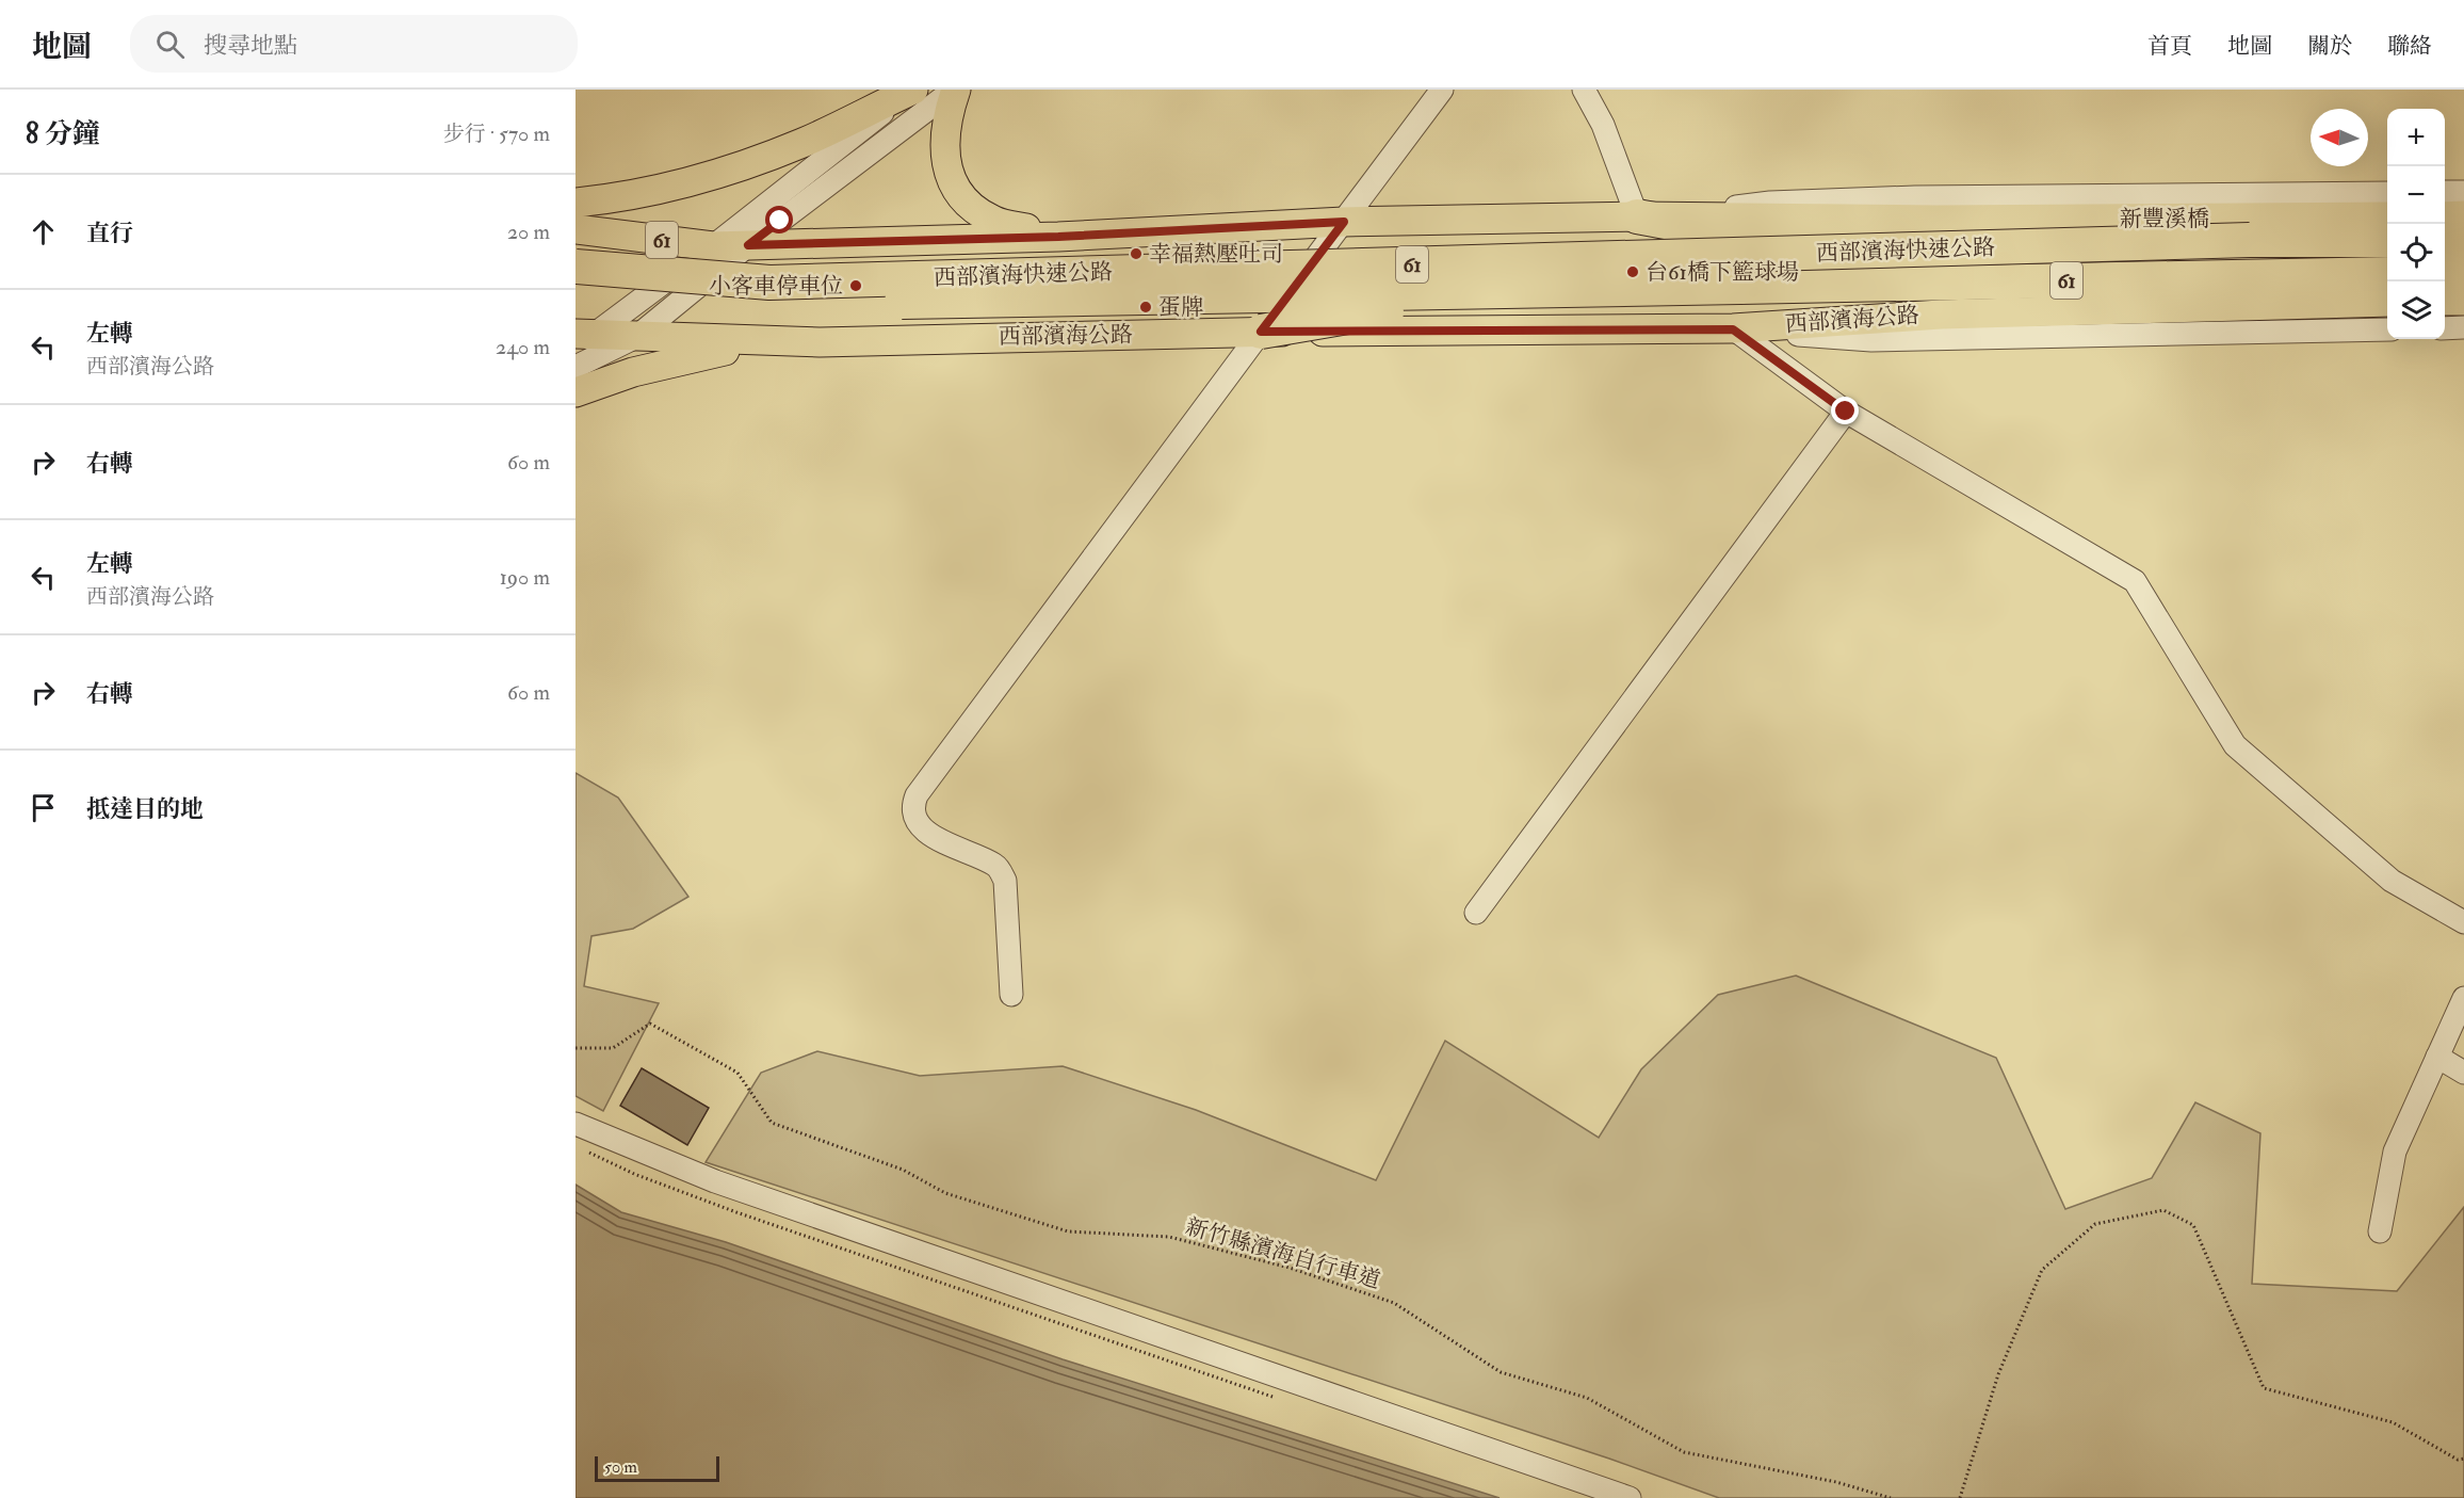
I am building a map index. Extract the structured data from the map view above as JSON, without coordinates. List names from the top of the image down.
{
  "streets": {
    "highway": ["61", "西部濱海快速公路"],
    "main road": ["新豐溪橋", "西部濱海公路"],
    "path": ["新竹縣濱海自行車道"]
  },
  "crossings": [
    ["新豐溪橋", "61"]
  ],
  "places": [
    "幸福熱壓吐司",
    "台61橋下籃球場",
    "小客車停車位",
    "蛋牌"
  ],
  "scale_bar": "50 m",
  "north": "left",
  "page": {
    "header": "地圖",
    "search": "搜尋地點",
    "nav": [
      "首頁",
      "地圖",
      "關於",
      "聯絡"
    ],
    "heading": ["8 分鐘", "步行 · 570 m"],
    "map_buttons": ["+", "−"],
    "list": [
      ["直行", "20 m"],
      ["左轉", "西部濱海公路", "240 m"],
      ["右轉", "60 m"],
      ["左轉", "西部濱海公路", "190 m"],
      ["右轉", "60 m"],
      "抵達目的地"
    ],
    "scale": "50 m"
  }
}
